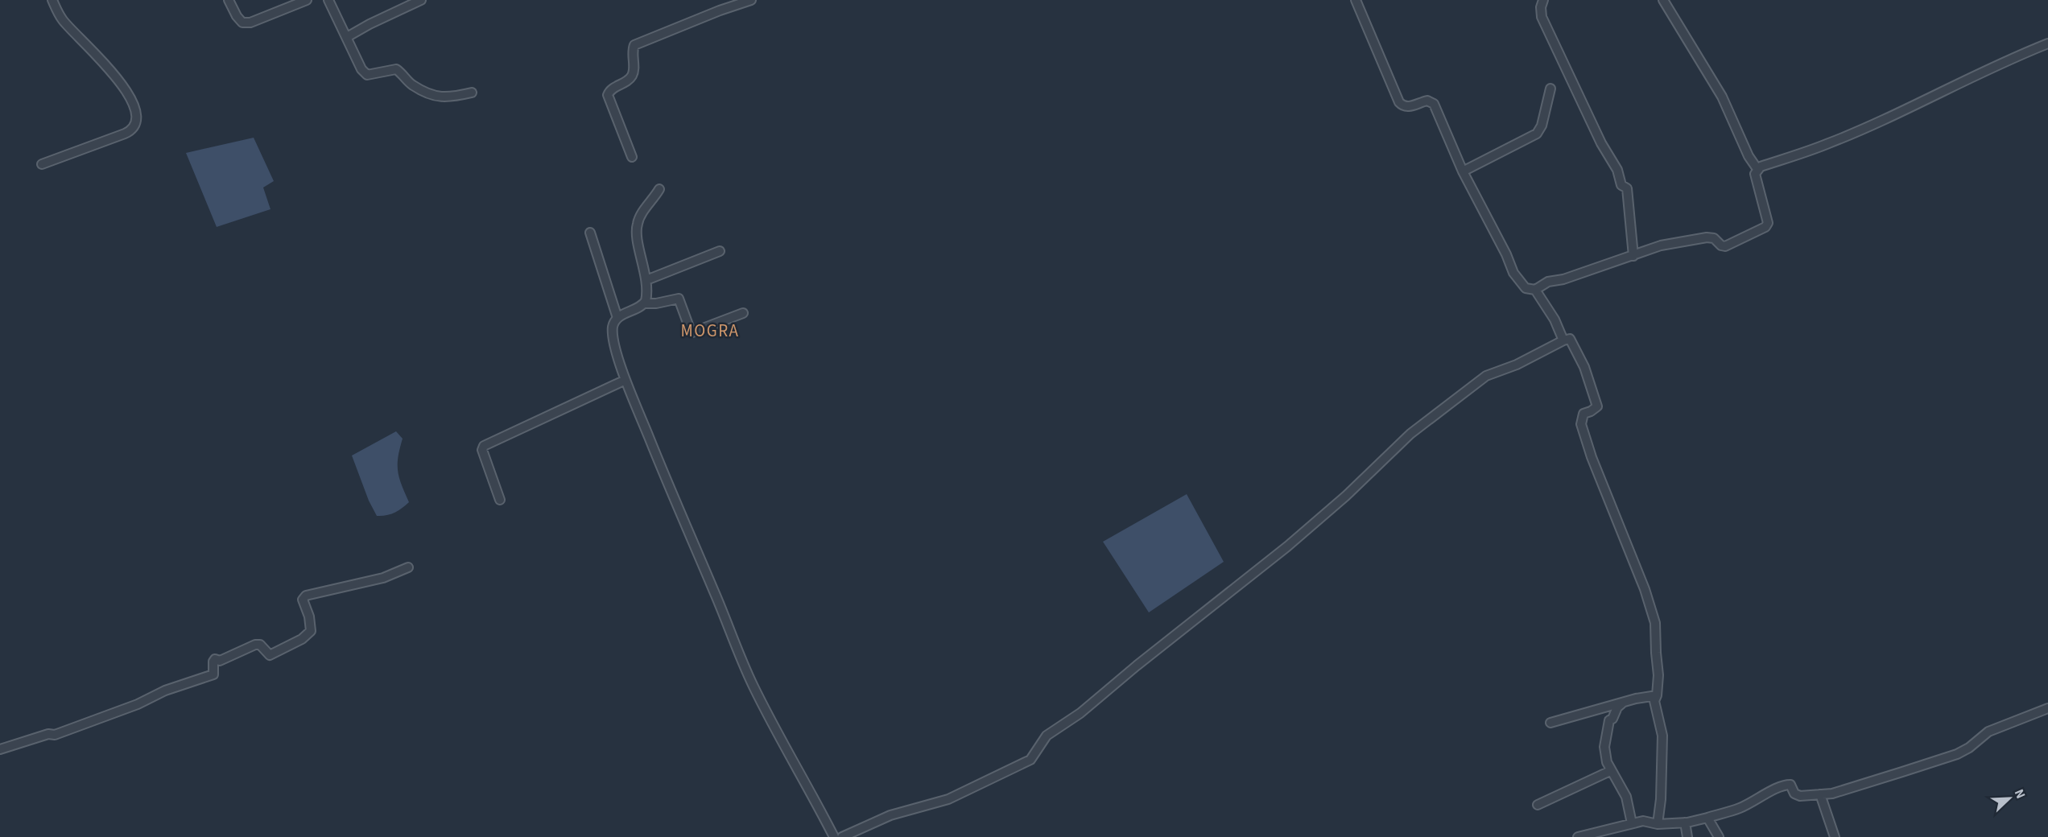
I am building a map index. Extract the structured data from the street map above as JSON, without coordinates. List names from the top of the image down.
{
  "districts": ["MOGRA"],
  "north": "top right"
}
